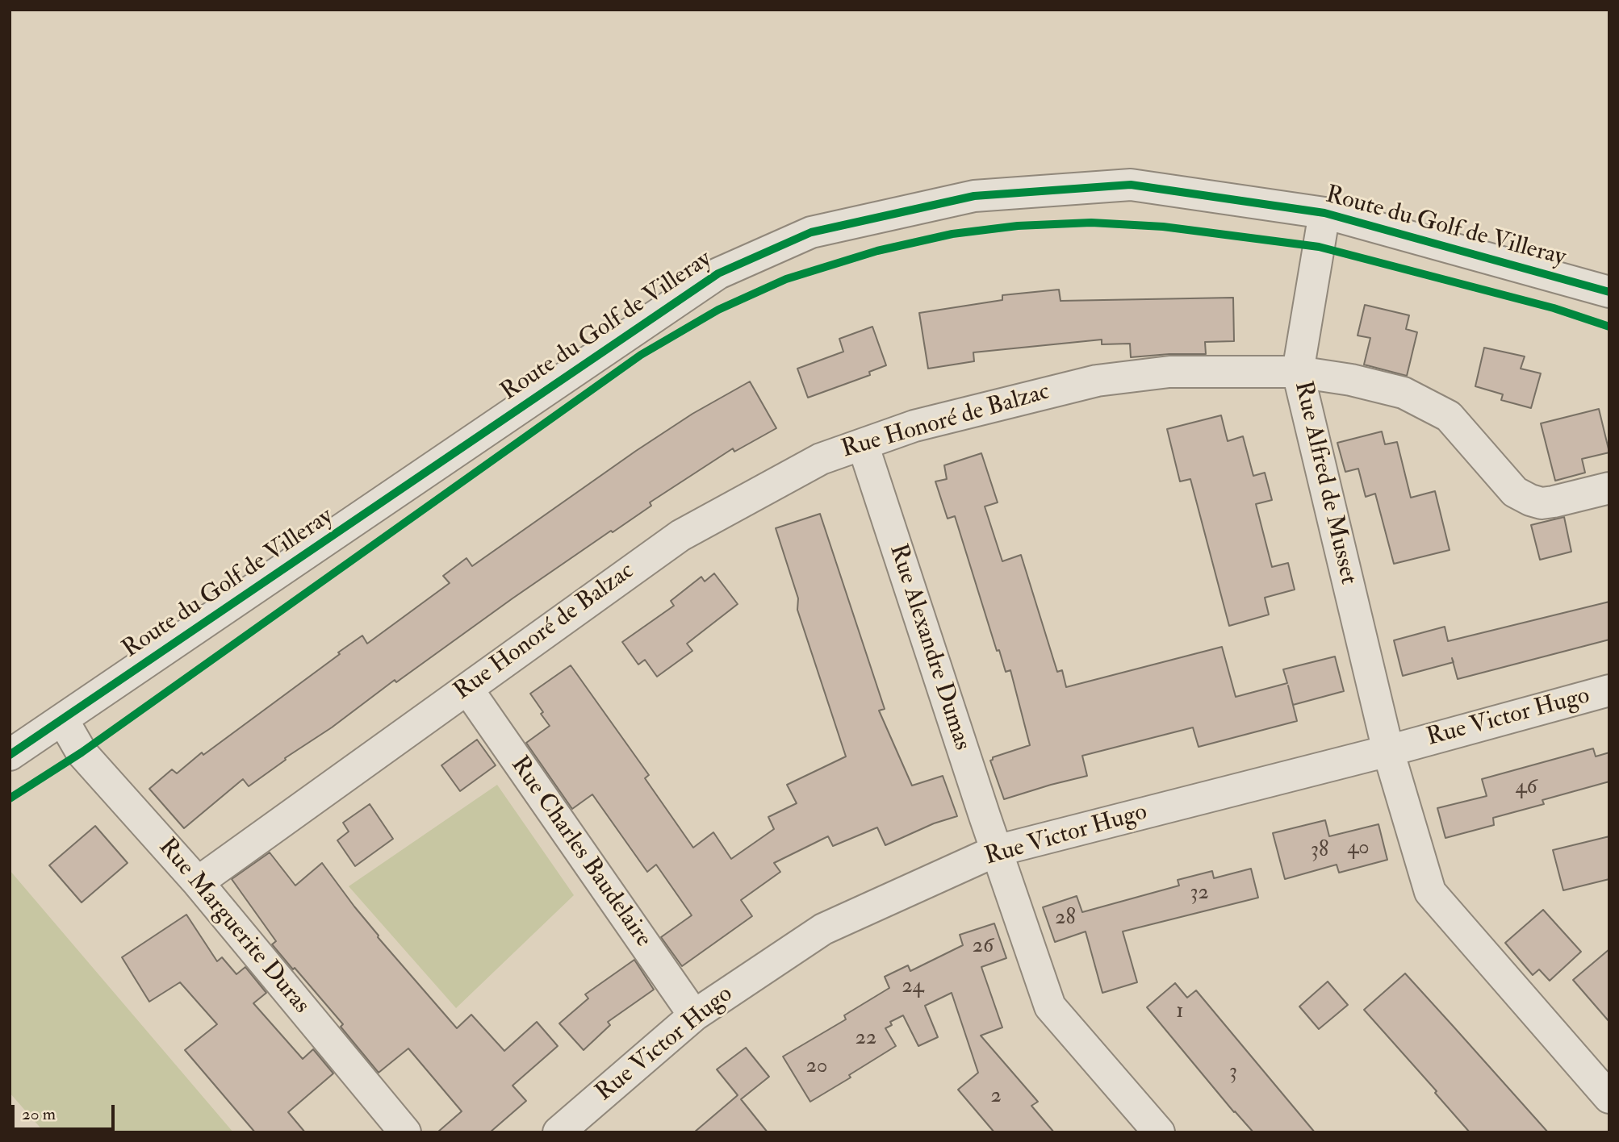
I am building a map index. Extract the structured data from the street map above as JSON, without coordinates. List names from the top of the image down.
{
  "streets": {
    "street": [
      "Route du Golf de Villeray",
      "Rue Honoré de Balzac",
      "Rue Alfred de Musset",
      "Rue Alexandre Dumas",
      "Rue Victor Hugo",
      "Rue Charles Baudelaire",
      "Rue Marguerite Duras"
    ]
  },
  "crossings": [
    ["Route du Golf de Villeray", "Rue Alfred de Musset"],
    ["Route du Golf de Villeray", "Rue Marguerite Duras"],
    ["Rue Honoré de Balzac", "Rue Alfred de Musset"],
    ["Rue Honoré de Balzac", "Rue Alexandre Dumas"],
    ["Rue Honoré de Balzac", "Rue Charles Baudelaire"],
    ["Rue Honoré de Balzac", "Rue Marguerite Duras"],
    ["Rue Alfred de Musset", "Rue Victor Hugo"],
    ["Rue Alexandre Dumas", "Rue Victor Hugo"],
    ["Rue Victor Hugo", "Rue Charles Baudelaire"]
  ],
  "house_numbers": [
    "46",
    "40",
    "38",
    "32",
    "28",
    "26",
    "24",
    "1",
    "22",
    "20",
    "3",
    "2"
  ],
  "scale_bar": "20 m"
}
